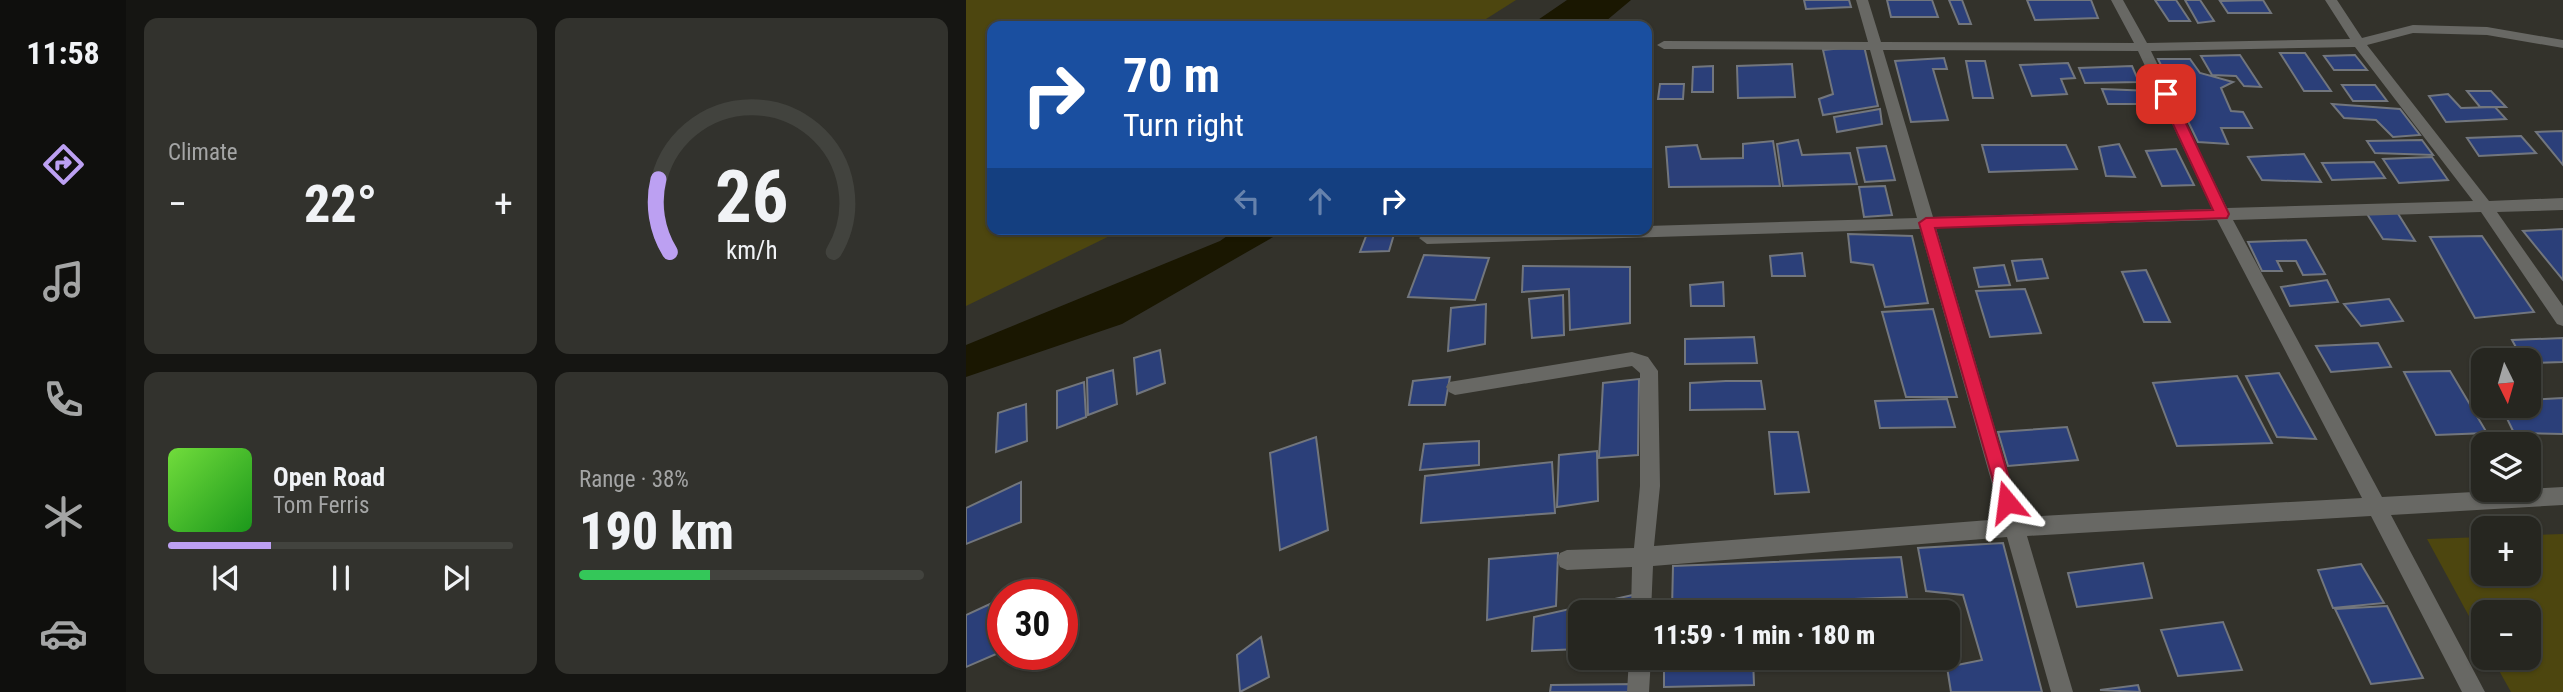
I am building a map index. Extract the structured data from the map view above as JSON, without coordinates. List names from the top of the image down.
{
  "north": "bottom",
  "page": {
    "tabs": "11:58",
    "tile": [
      "Climate",
      ["Range · 38%", "190 km"]
    ],
    "turn": ["70 m", "Turn right"],
    "heat": ["−", "22°", "+"],
    "map_buttons": ["+", "−"],
    "song": ["Open Road", "Tom Ferris"],
    "limit": "30",
    "trip": "11:59 · 1 min · 180 m",
    "gauge": ["26", "km/h"]
  }
}
